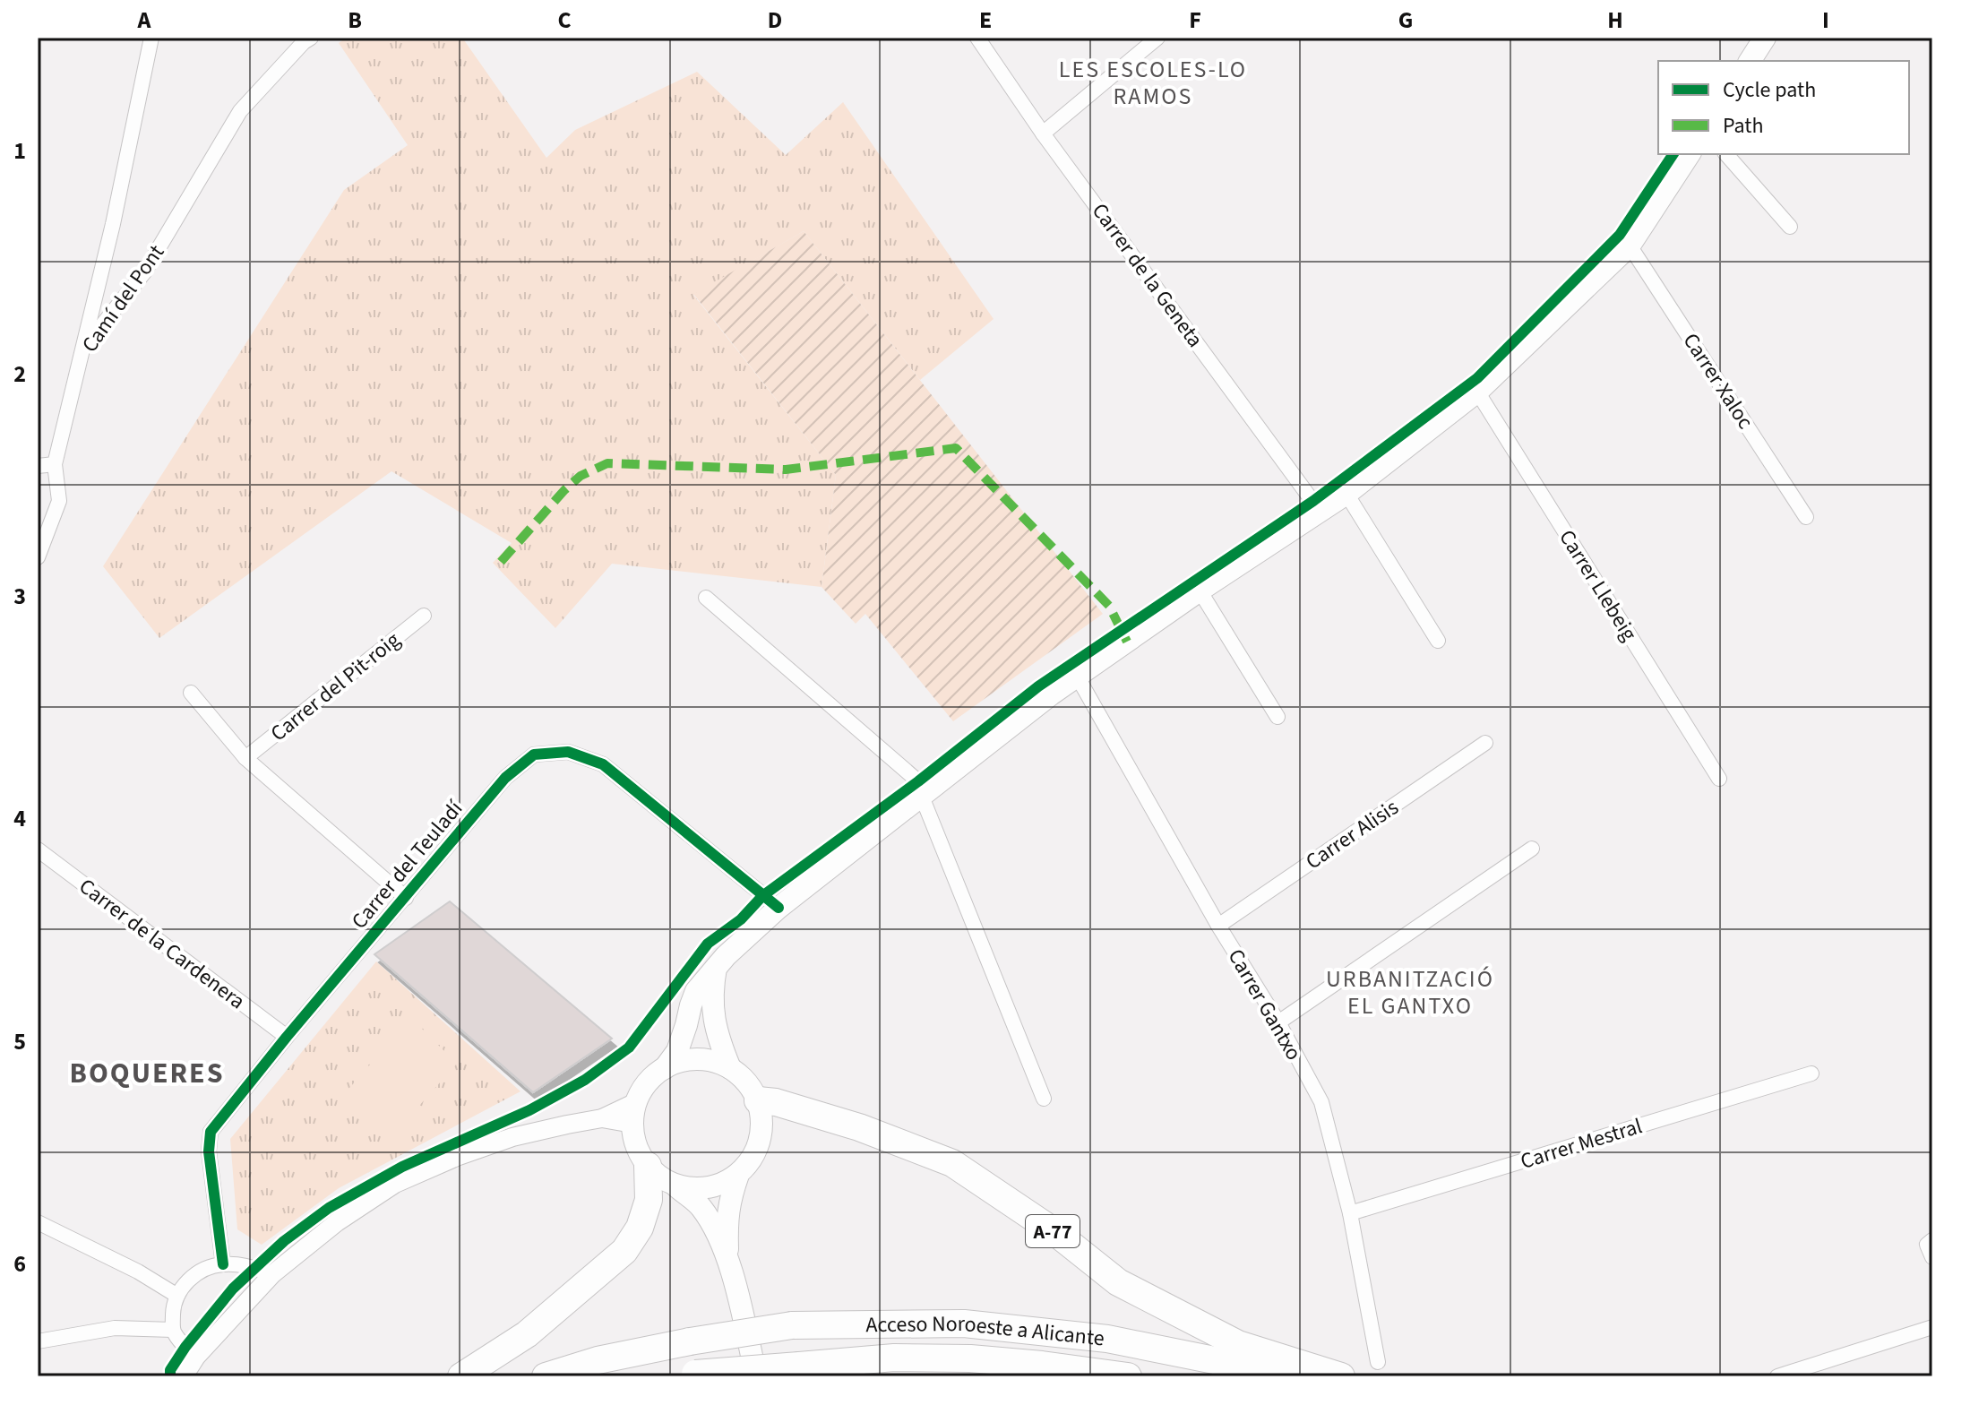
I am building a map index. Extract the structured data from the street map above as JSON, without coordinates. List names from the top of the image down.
{
  "streets": {
    "highway": ["A-77", "Acceso Noroeste a Alicante"],
    "street": [
      "Carrer de la Geneta",
      "Camí del Pont",
      "Carrer Xaloc",
      "Carrer Llebeig",
      "Carrer del Pit-roig",
      "Carrer Alisis",
      "Carrer del Teuladí",
      "Carrer de la Cardenera",
      "Carrer Gantxo",
      "Carrer Mestral"
    ]
  },
  "crossings": [
    ["Carrer Alisis", "Carrer Gantxo"],
    ["Carrer del Teuladí", "Carrer de la Cardenera"],
    ["Carrer Gantxo", "Carrer Mestral"]
  ],
  "districts": ["LES ESCOLES-LO RAMOS", "URBANITZACIÓ EL GANTXO", "BOQUERES"],
  "legend": ["Cycle path", "Path"],
  "grid": {
    "columns": [
      "A",
      "B",
      "C",
      "D",
      "E",
      "F",
      "G",
      "H",
      "I"
    ],
    "rows": [
      "1",
      "2",
      "3",
      "4",
      "5",
      "6"
    ]
  }
}
